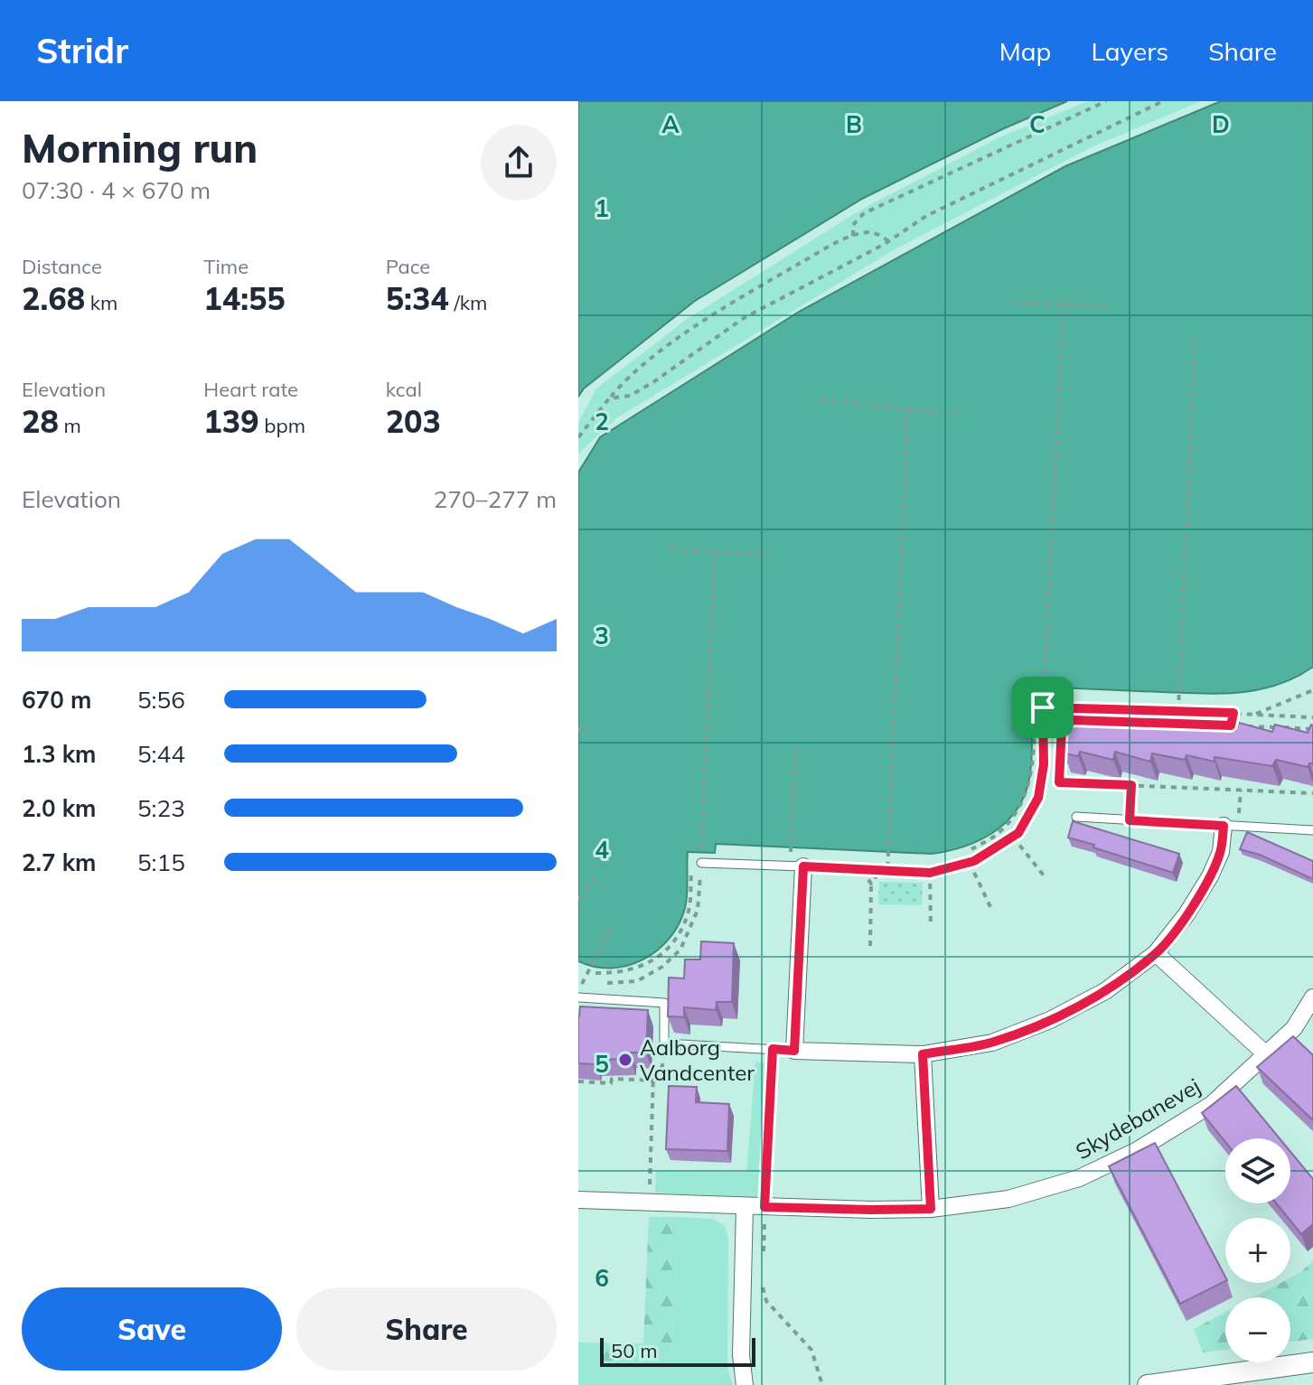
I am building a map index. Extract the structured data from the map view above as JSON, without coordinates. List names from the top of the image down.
{
  "streets": {
    "street": ["Skydebanevej"]
  },
  "places": ["Aalborg Vandcenter"],
  "scale_bar": "50 m",
  "page": {
    "header": "Stridr",
    "nav": ["Map", "Layers", "Share"],
    "heading": ["Morning run", "07:30 · 4 × 670 m"],
    "stats": [
      ["Distance", "2.68 km"],
      ["Time", "14:55"],
      ["Pace", "5:34 /km"],
      ["Elevation", "28 m"],
      ["Heart rate", "139 bpm"],
      ["kcal", "203"]
    ],
    "chart": ["Elevation", "270–277 m"],
    "list": [
      {
        "name": "670 m",
        "note": "5:56"
      },
      {
        "name": "1.3 km",
        "note": "5:44"
      },
      {
        "name": "2.0 km",
        "note": "5:23"
      },
      {
        "name": "2.7 km",
        "note": "5:15"
      }
    ],
    "map_buttons": ["+", "−"],
    "buttons": ["Save", "Share"],
    "scale": "50 m"
  },
  "grid": {
    "columns": [
      "A",
      "B",
      "C",
      "D"
    ],
    "rows": [
      "1",
      "2",
      "3",
      "4",
      "5",
      "6"
    ]
  }
}
